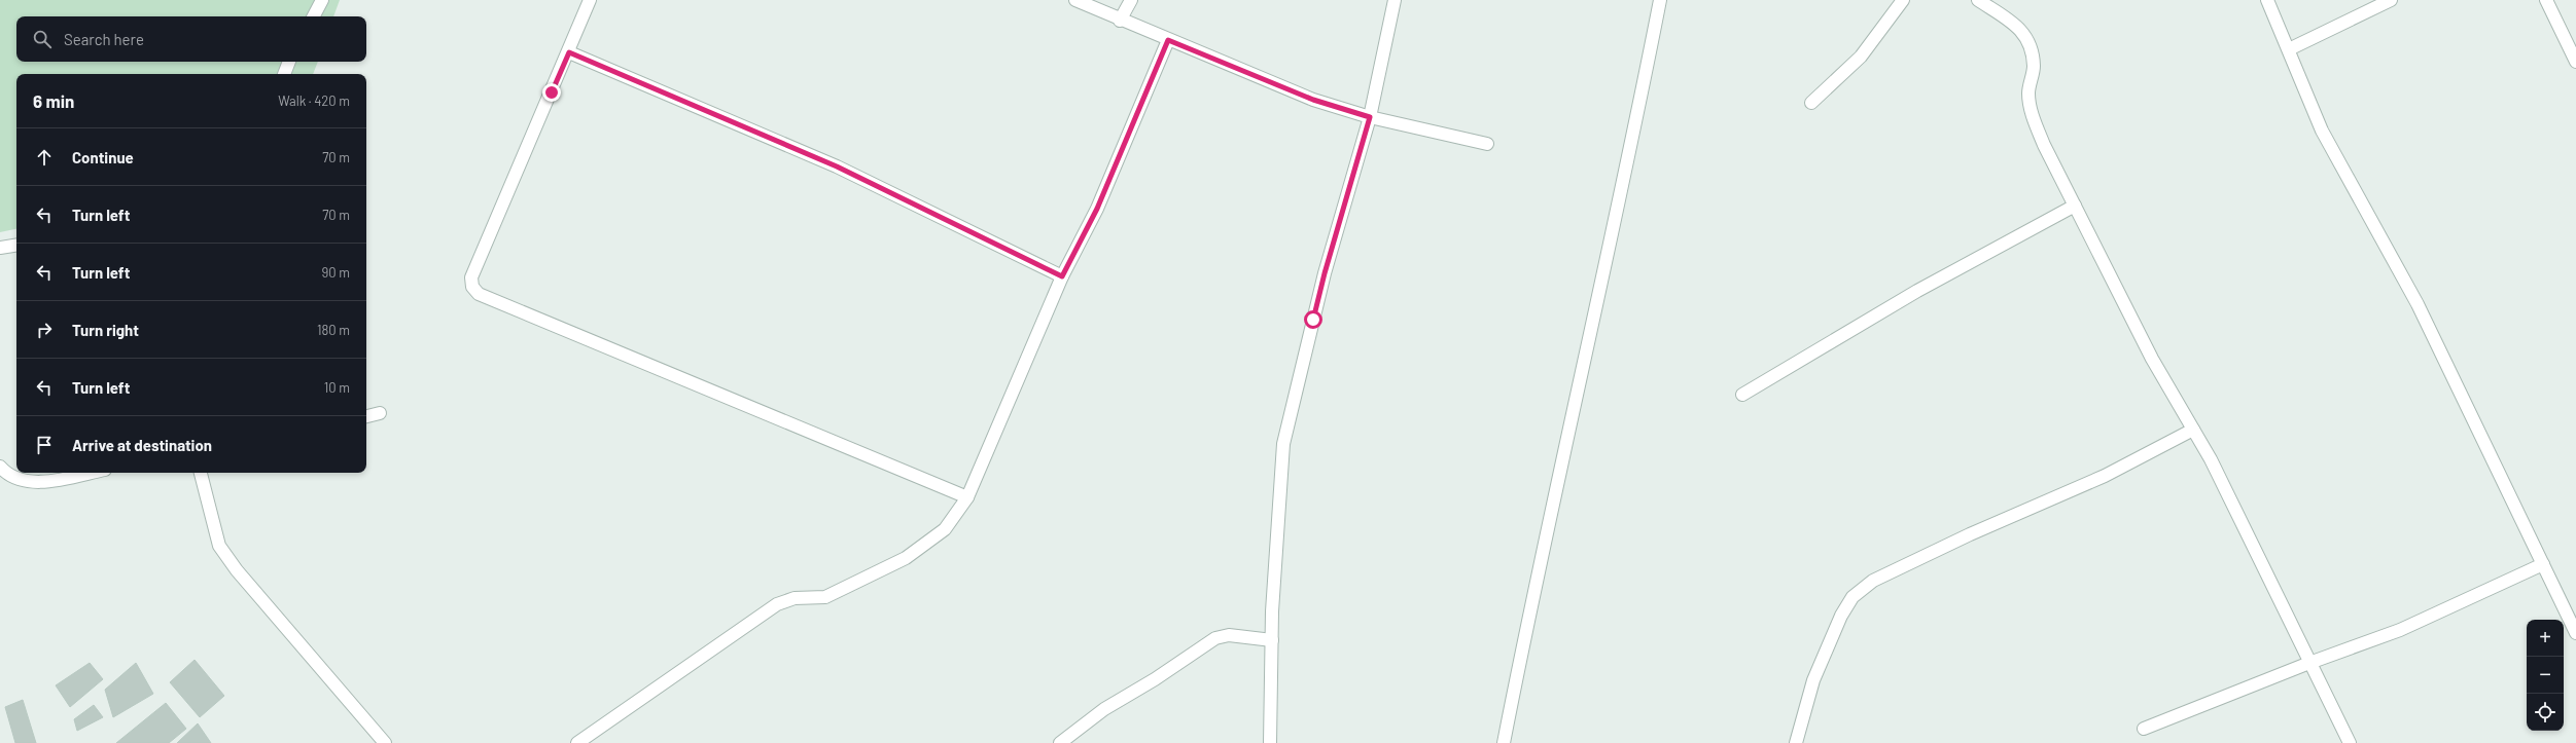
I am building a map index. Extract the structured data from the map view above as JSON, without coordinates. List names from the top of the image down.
{
  "page": {
    "search": "Search here",
    "heading": ["6 min", "Walk · 420 m"],
    "list": [
      ["Continue", "70 m"],
      ["Turn left", "70 m"],
      ["Turn left", "90 m"],
      ["Turn right", "180 m"],
      ["Turn left", "10 m"],
      "Arrive at destination"
    ],
    "map_buttons": ["+", "−"]
  }
}
